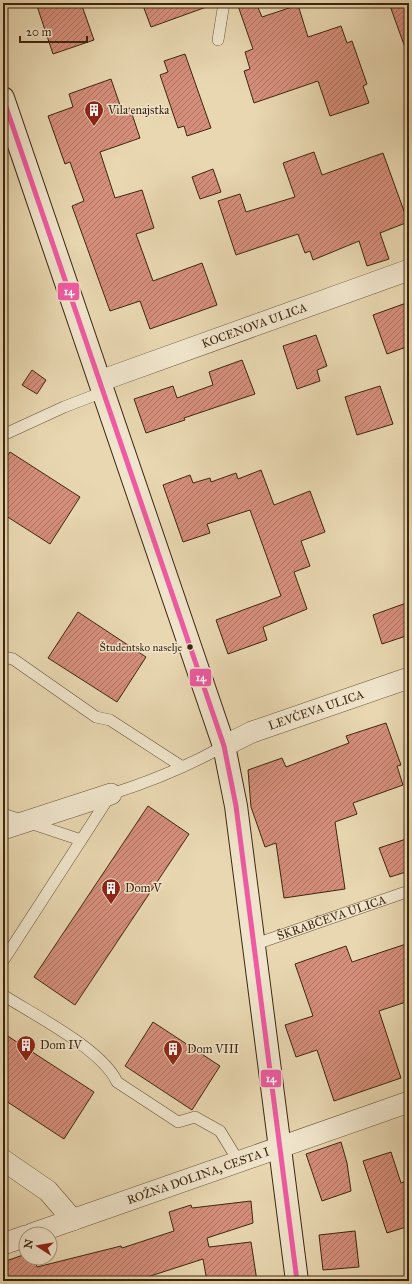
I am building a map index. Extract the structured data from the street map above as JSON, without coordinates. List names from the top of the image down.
{
  "streets": {
    "street": ["KOCENOVA ULICA", "LEVČEVA ULICA", "ROŽNA DOLINA, CESTA I"],
    "lane": ["ŠKRABČEVA ULICA"]
  },
  "places": {
    "building": [
      "Vila enajstka",
      "Dom V",
      "Dom IV",
      "Dom VIII"
    ],
    "other": ["Študentsko naselje"]
  },
  "lines": ["transit line 14"],
  "scale_bar": "20 m",
  "north": "left"
}
